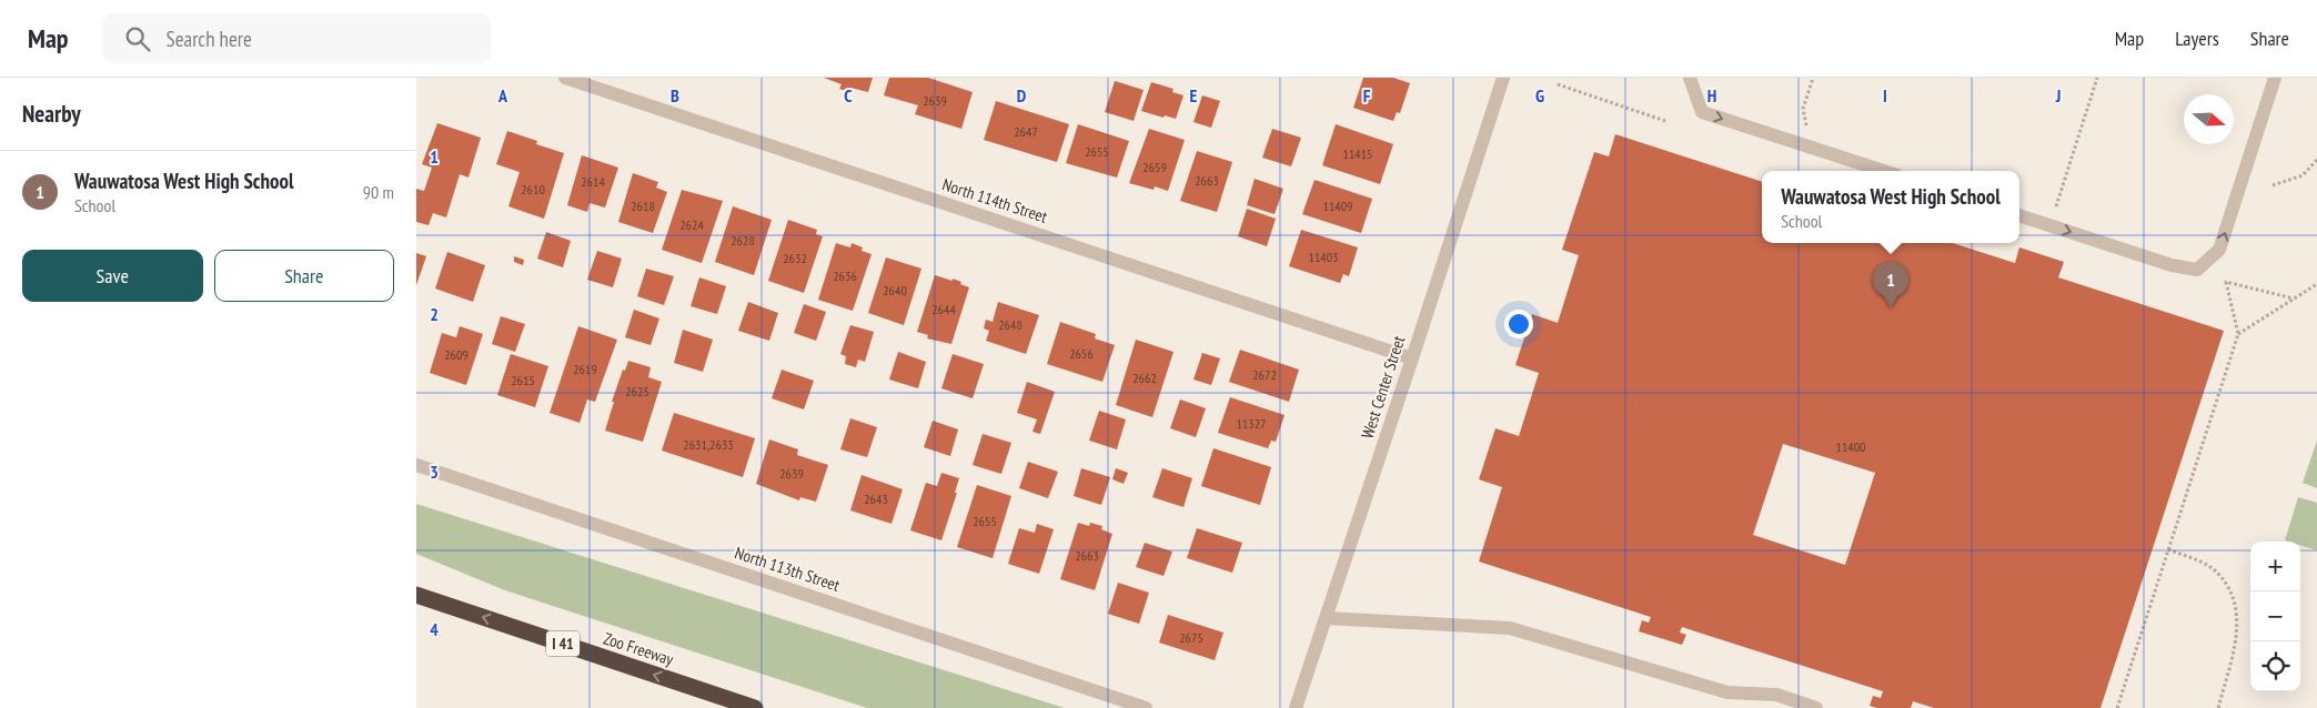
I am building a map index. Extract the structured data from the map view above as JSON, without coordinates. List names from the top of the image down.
{
  "streets": {
    "highway": ["I 41", "Zoo Freeway"],
    "street": ["North 114th Street", "West Center Street", "North 113th Street"]
  },
  "crossings": [
    ["North 114th Street", "West Center Street"]
  ],
  "one_way": ["Zoo Freeway"],
  "house_numbers": [
    "2639",
    "2647",
    "2655",
    "11415",
    "2659",
    "2663",
    "2614",
    "2610",
    "2618",
    "11409",
    "2624",
    "2628",
    "11403",
    "2632",
    "2636",
    "2640",
    "2644",
    "2648",
    "2656",
    "2609",
    "2619",
    "2672",
    "2662",
    "2615",
    "2625",
    "11327",
    "2631,2633",
    "11400",
    "2639",
    "2643",
    "2655",
    "2663",
    "2675"
  ],
  "north": "right",
  "page": {
    "header": "Map",
    "search": "Search here",
    "nav": ["Map", "Layers", "Share"],
    "heading": "Nearby",
    "list": [
      {
        "mark": "1",
        "name": "Wauwatosa West High School",
        "note": "School",
        "value": "90 m"
      }
    ],
    "popup": ["Wauwatosa West High School", "School"],
    "buttons": ["Save", "Share"],
    "pins": "1",
    "map_buttons": ["+", "−"]
  },
  "grid": {
    "columns": [
      "A",
      "B",
      "C",
      "D",
      "E",
      "F",
      "G",
      "H",
      "I",
      "J"
    ],
    "rows": [
      "1",
      "2",
      "3",
      "4"
    ]
  }
}
